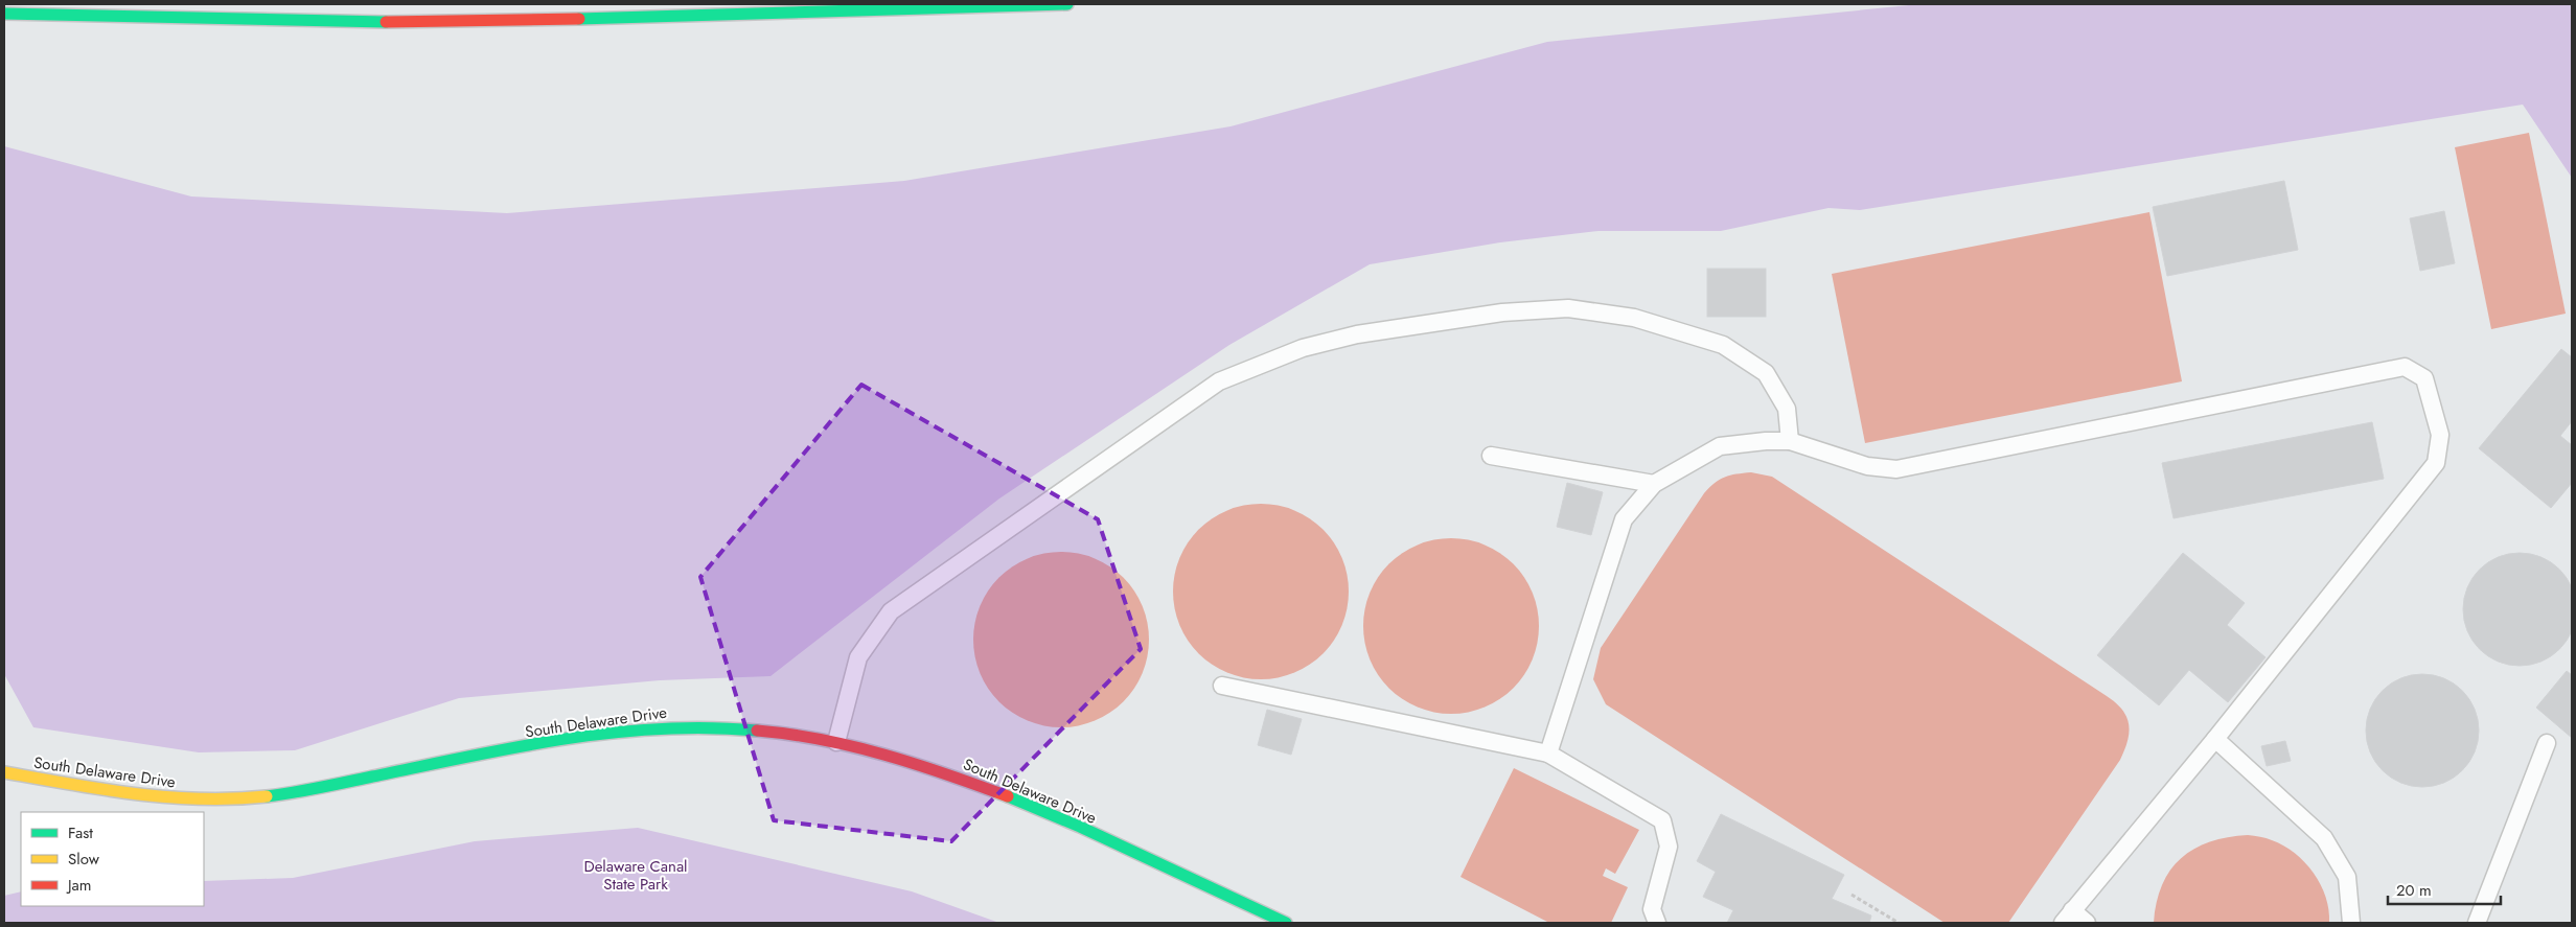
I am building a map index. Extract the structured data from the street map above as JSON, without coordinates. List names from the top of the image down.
{
  "streets": {
    "highway": ["South Delaware Drive"]
  },
  "parks": ["Delaware Canal State Park"],
  "legend": ["Fast", "Slow", "Jam"],
  "scale_bar": "20 m"
}
